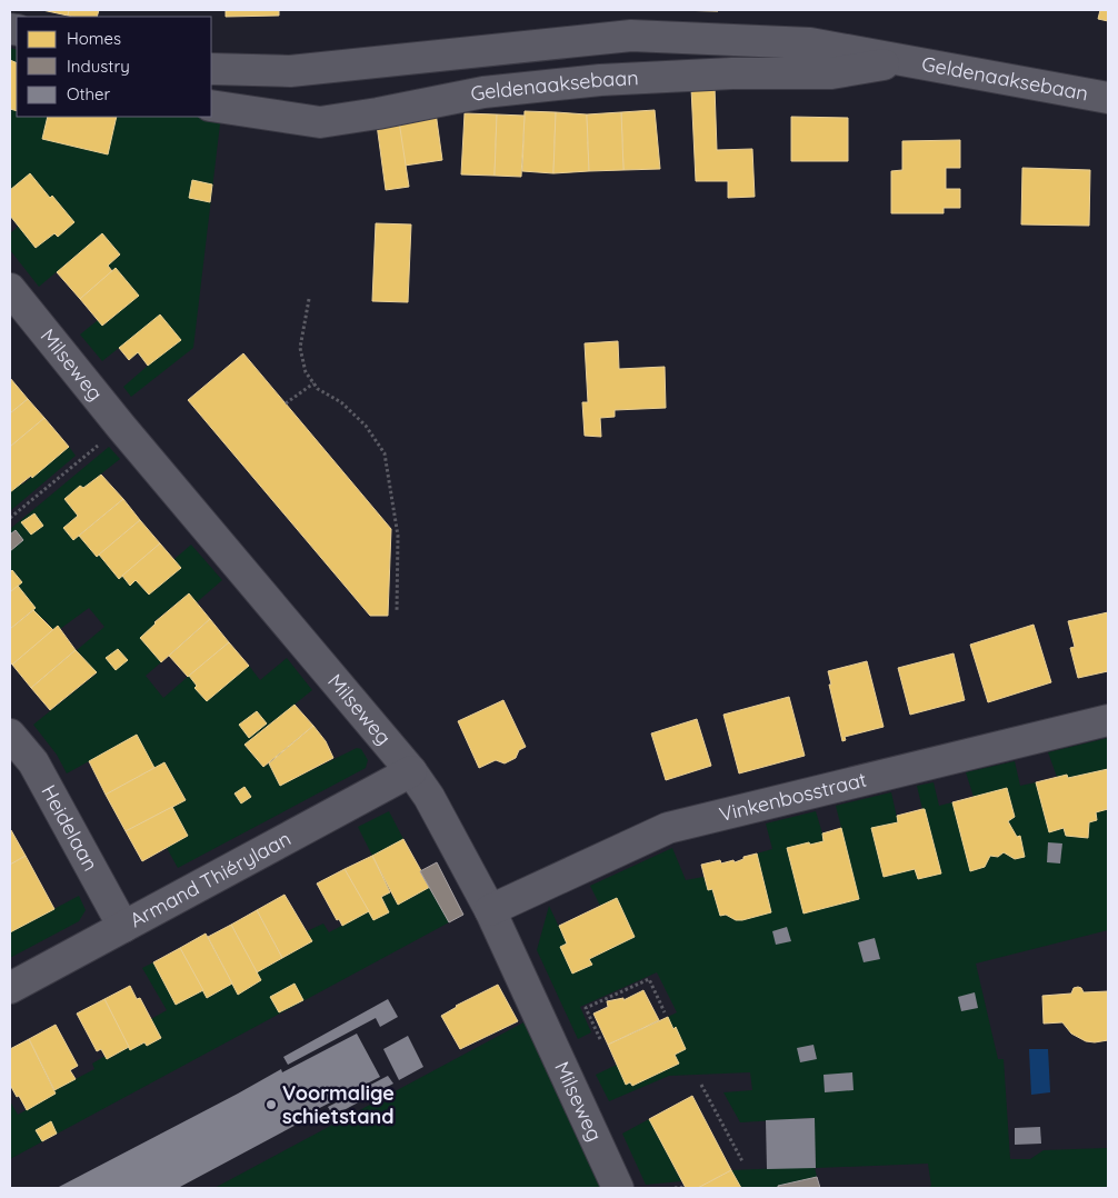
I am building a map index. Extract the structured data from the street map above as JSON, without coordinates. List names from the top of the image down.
{
  "streets": {
    "street": [
      "Geldenaaksebaan",
      "Milseweg",
      "Vinkenbosstraat",
      "Heidelaan",
      "Armand Thiérylaan"
    ]
  },
  "crossings": [
    ["Milseweg", "Vinkenbosstraat"],
    ["Milseweg", "Armand Thiérylaan"],
    ["Heidelaan", "Armand Thiérylaan"]
  ],
  "places": ["Voormalige schietstand"],
  "legend": ["Homes", "Industry", "Other"]
}
